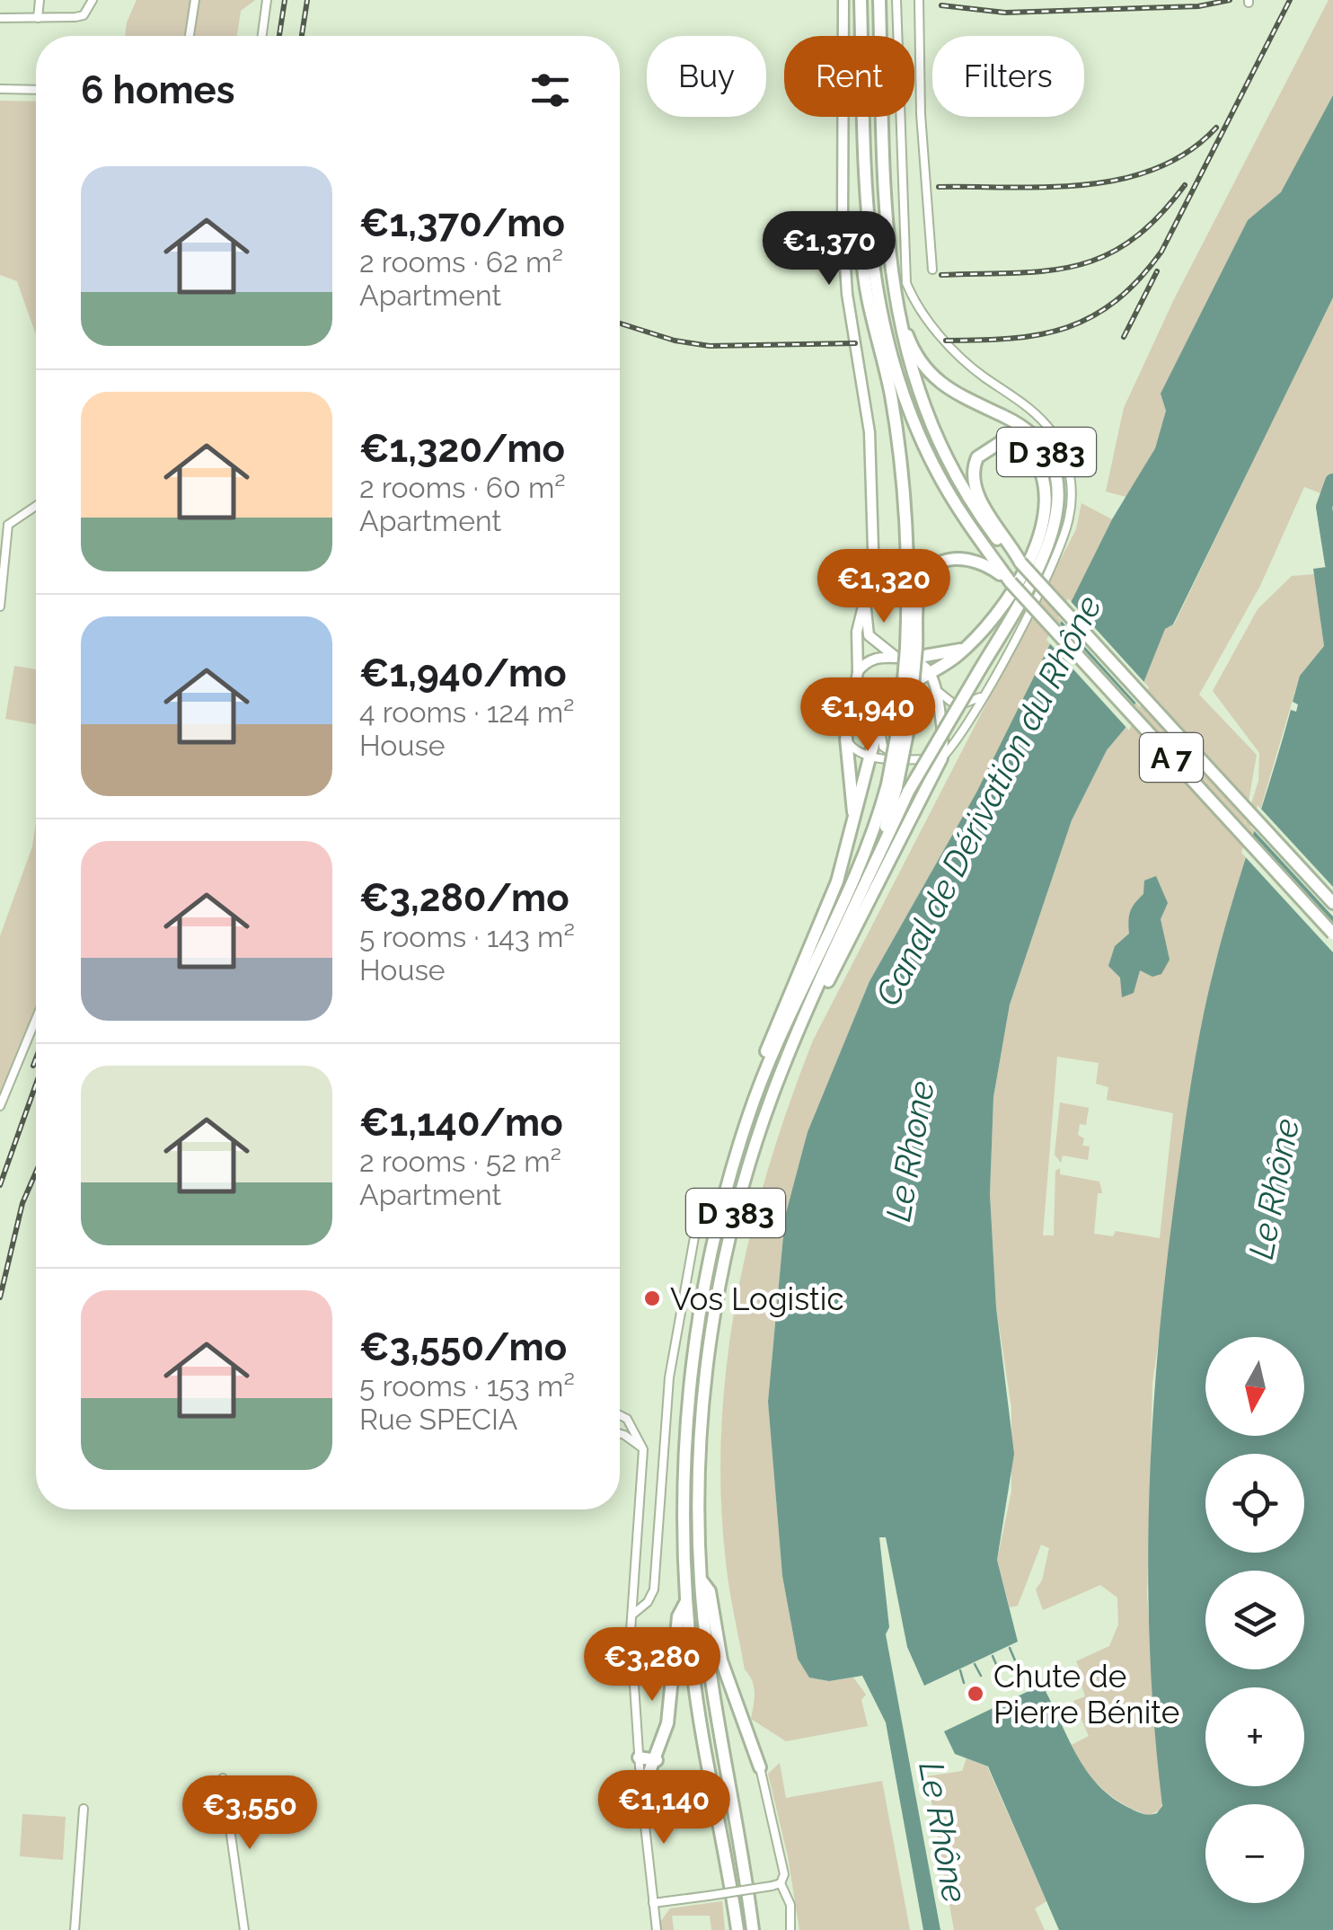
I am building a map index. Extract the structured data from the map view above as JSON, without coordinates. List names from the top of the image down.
{
  "streets": {
    "highway": ["D 383", "A 7"]
  },
  "crossings": [
    ["D 383", "A 7"]
  ],
  "water": ["Canal de Dérivation du Rhône", "Le Rhone", "Le Rhône"],
  "places": ["Vos Logistic", "Chute de Pierre Bénite"],
  "north": "bottom",
  "page": {
    "chip": ["Buy", "Rent", "Filters"],
    "heading": "6 homes",
    "list": [
      {
        "name": "€1,370/mo",
        "note": "2 rooms · 62 m² · Apartment"
      },
      {
        "name": "€1,320/mo",
        "note": "2 rooms · 60 m² · Apartment"
      },
      {
        "name": "€1,940/mo",
        "note": "4 rooms · 124 m² · House"
      },
      {
        "name": "€3,280/mo",
        "note": "5 rooms · 143 m² · House"
      },
      {
        "name": "€1,140/mo",
        "note": "2 rooms · 52 m² · Apartment"
      },
      {
        "name": "€3,550/mo",
        "note": "5 rooms · 153 m² · Rue SPECIA"
      }
    ],
    "price": [
      "€1,370",
      "€1,320",
      "€1,940",
      "€3,280",
      "€1,140",
      "€3,550"
    ],
    "map_buttons": ["+", "−"]
  }
}
